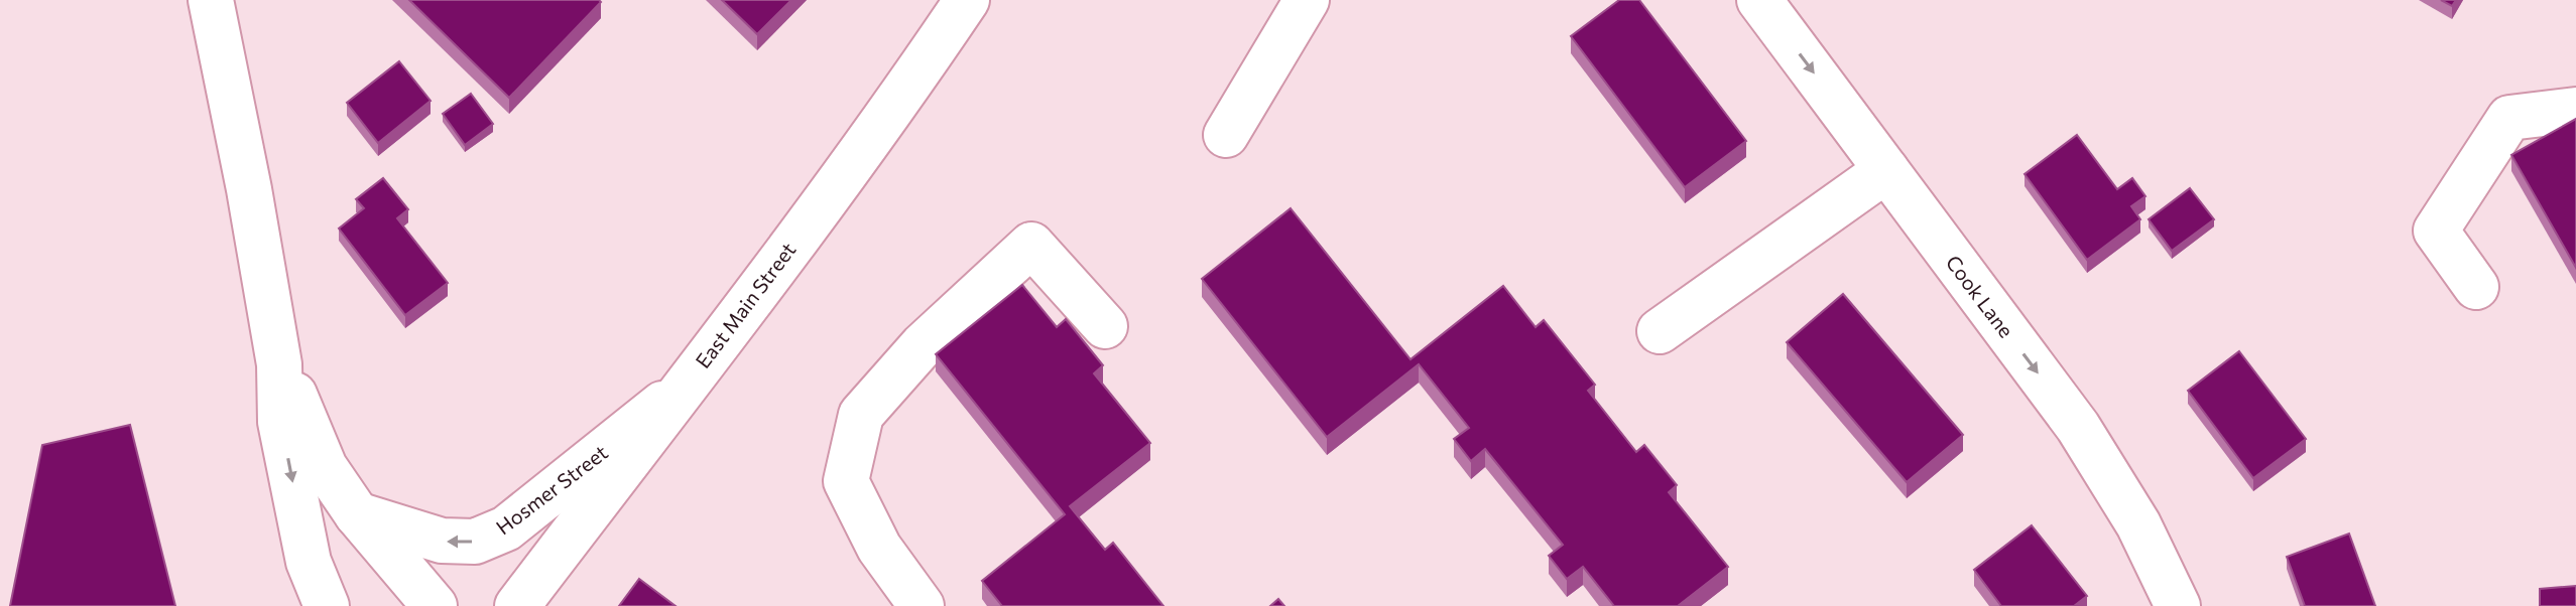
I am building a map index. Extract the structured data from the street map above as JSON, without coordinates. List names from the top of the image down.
{
  "streets": {
    "street": ["Cook Lane", "East Main Street", "Hosmer Street"]
  },
  "crossings": [
    ["East Main Street", "Hosmer Street"]
  ],
  "one_way": ["Cook Lane", "Hosmer Street"]
}
